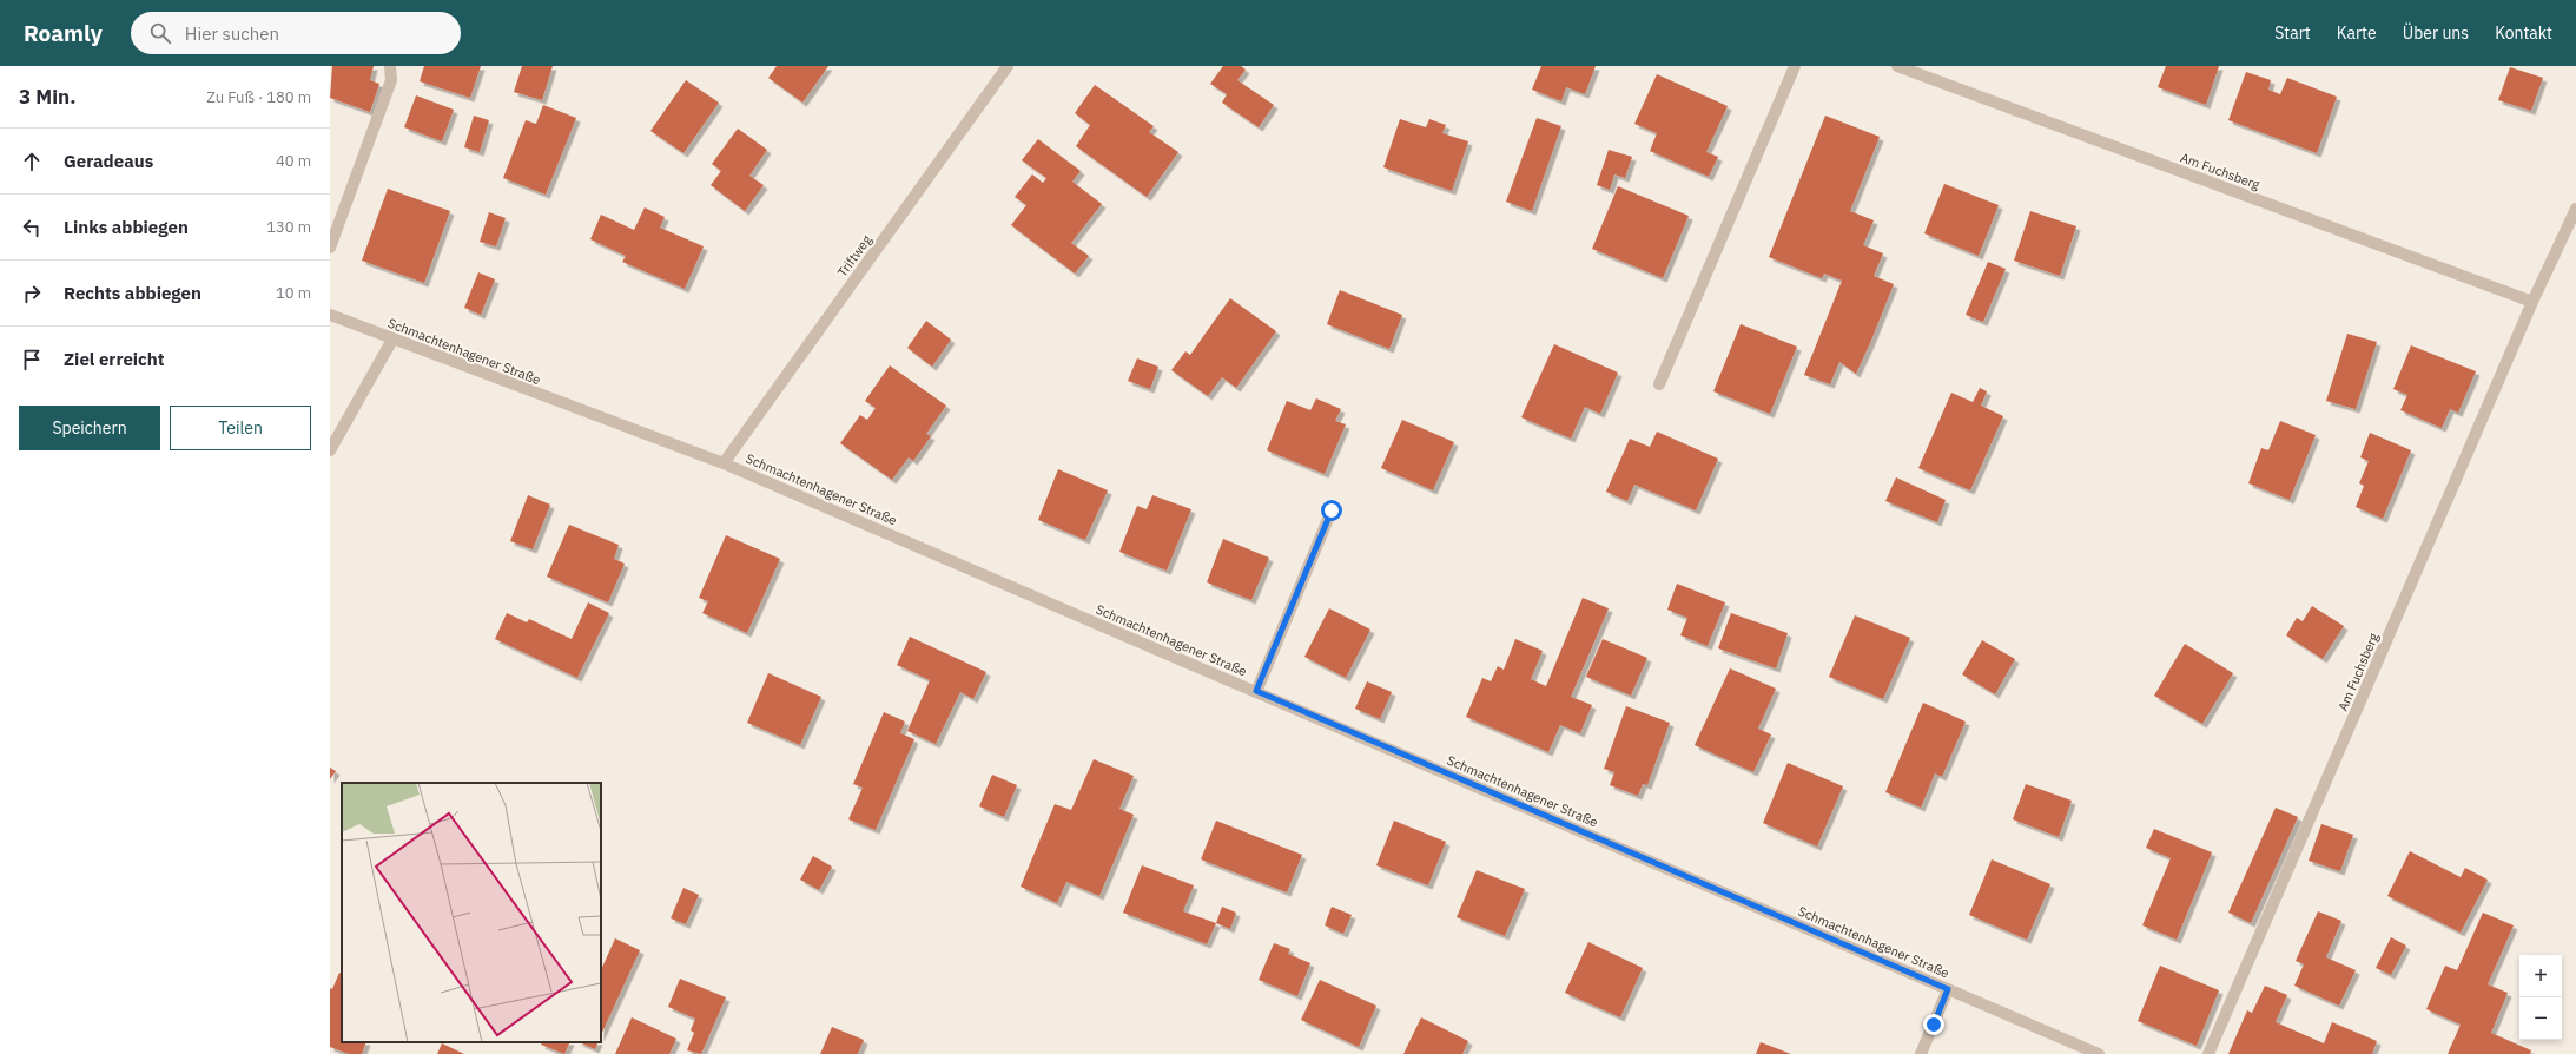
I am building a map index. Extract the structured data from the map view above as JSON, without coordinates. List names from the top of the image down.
{
  "streets": {
    "street": ["Am Fuchsberg", "Triftweg", "Schmachtenhagener Straße"]
  },
  "crossings": [
    ["Triftweg", "Schmachtenhagener Straße"]
  ],
  "page": {
    "header": "Roamly",
    "search": "Hier suchen",
    "nav": [
      "Start",
      "Karte",
      "Über uns",
      "Kontakt"
    ],
    "heading": ["3 Min.", "Zu Fuß · 180 m"],
    "list": [
      ["Geradeaus", "40 m"],
      ["Links abbiegen", "130 m"],
      ["Rechts abbiegen", "10 m"],
      "Ziel erreicht"
    ],
    "buttons": ["Speichern", "Teilen"],
    "map_buttons": ["+", "−"]
  }
}
